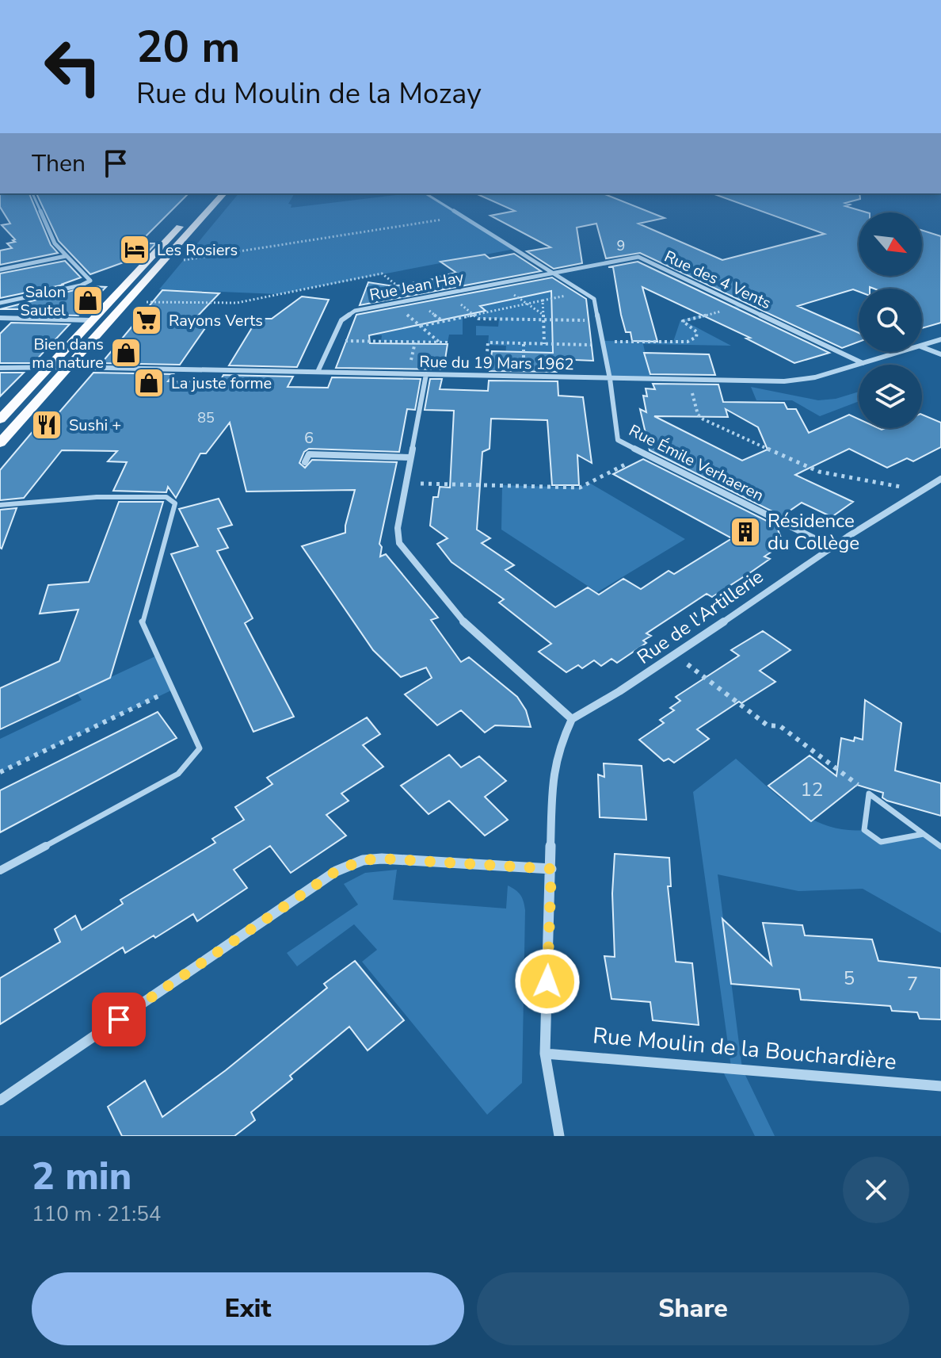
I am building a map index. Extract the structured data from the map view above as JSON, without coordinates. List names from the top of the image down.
{
  "streets": {
    "street": [
      "Rue des 4 Vents",
      "Rue Jean Hay",
      "Rue du 19 Mars 1962",
      "Rue Émile Verhaeren",
      "Rue de l'Artillerie",
      "Rue Moulin de la Bouchardière"
    ]
  },
  "crossings": [
    ["Rue des 4 Vents", "Rue Jean Hay"],
    ["Rue des 4 Vents", "Rue du 19 Mars 1962"],
    ["Rue des 4 Vents", "Rue Émile Verhaeren"],
    ["Rue Jean Hay", "Rue du 19 Mars 1962"],
    ["Rue Jean Hay", "Rue Émile Verhaeren"],
    ["Rue du 19 Mars 1962", "Rue Émile Verhaeren"],
    ["Rue Émile Verhaeren", "Rue de l'Artillerie"]
  ],
  "places": {
    "hotel": ["Les Rosiers"],
    "shop": ["Salon Sautel", "Bien dans ma nature", "La juste forme"],
    "supermarket": ["Rayons Verts"],
    "restaurant": ["Sushi +"],
    "building": ["Résidence du Collège"]
  },
  "house_numbers": [
    "9",
    "85",
    "6",
    "12",
    "5",
    "7"
  ],
  "north": "bottom right",
  "page": {
    "turn": ["20 m", "Rue du Moulin de la Mozay"],
    "then": "Then",
    "heading": ["2 min", "110 m · 21:54"],
    "buttons": ["Exit", "Share"]
  }
}
